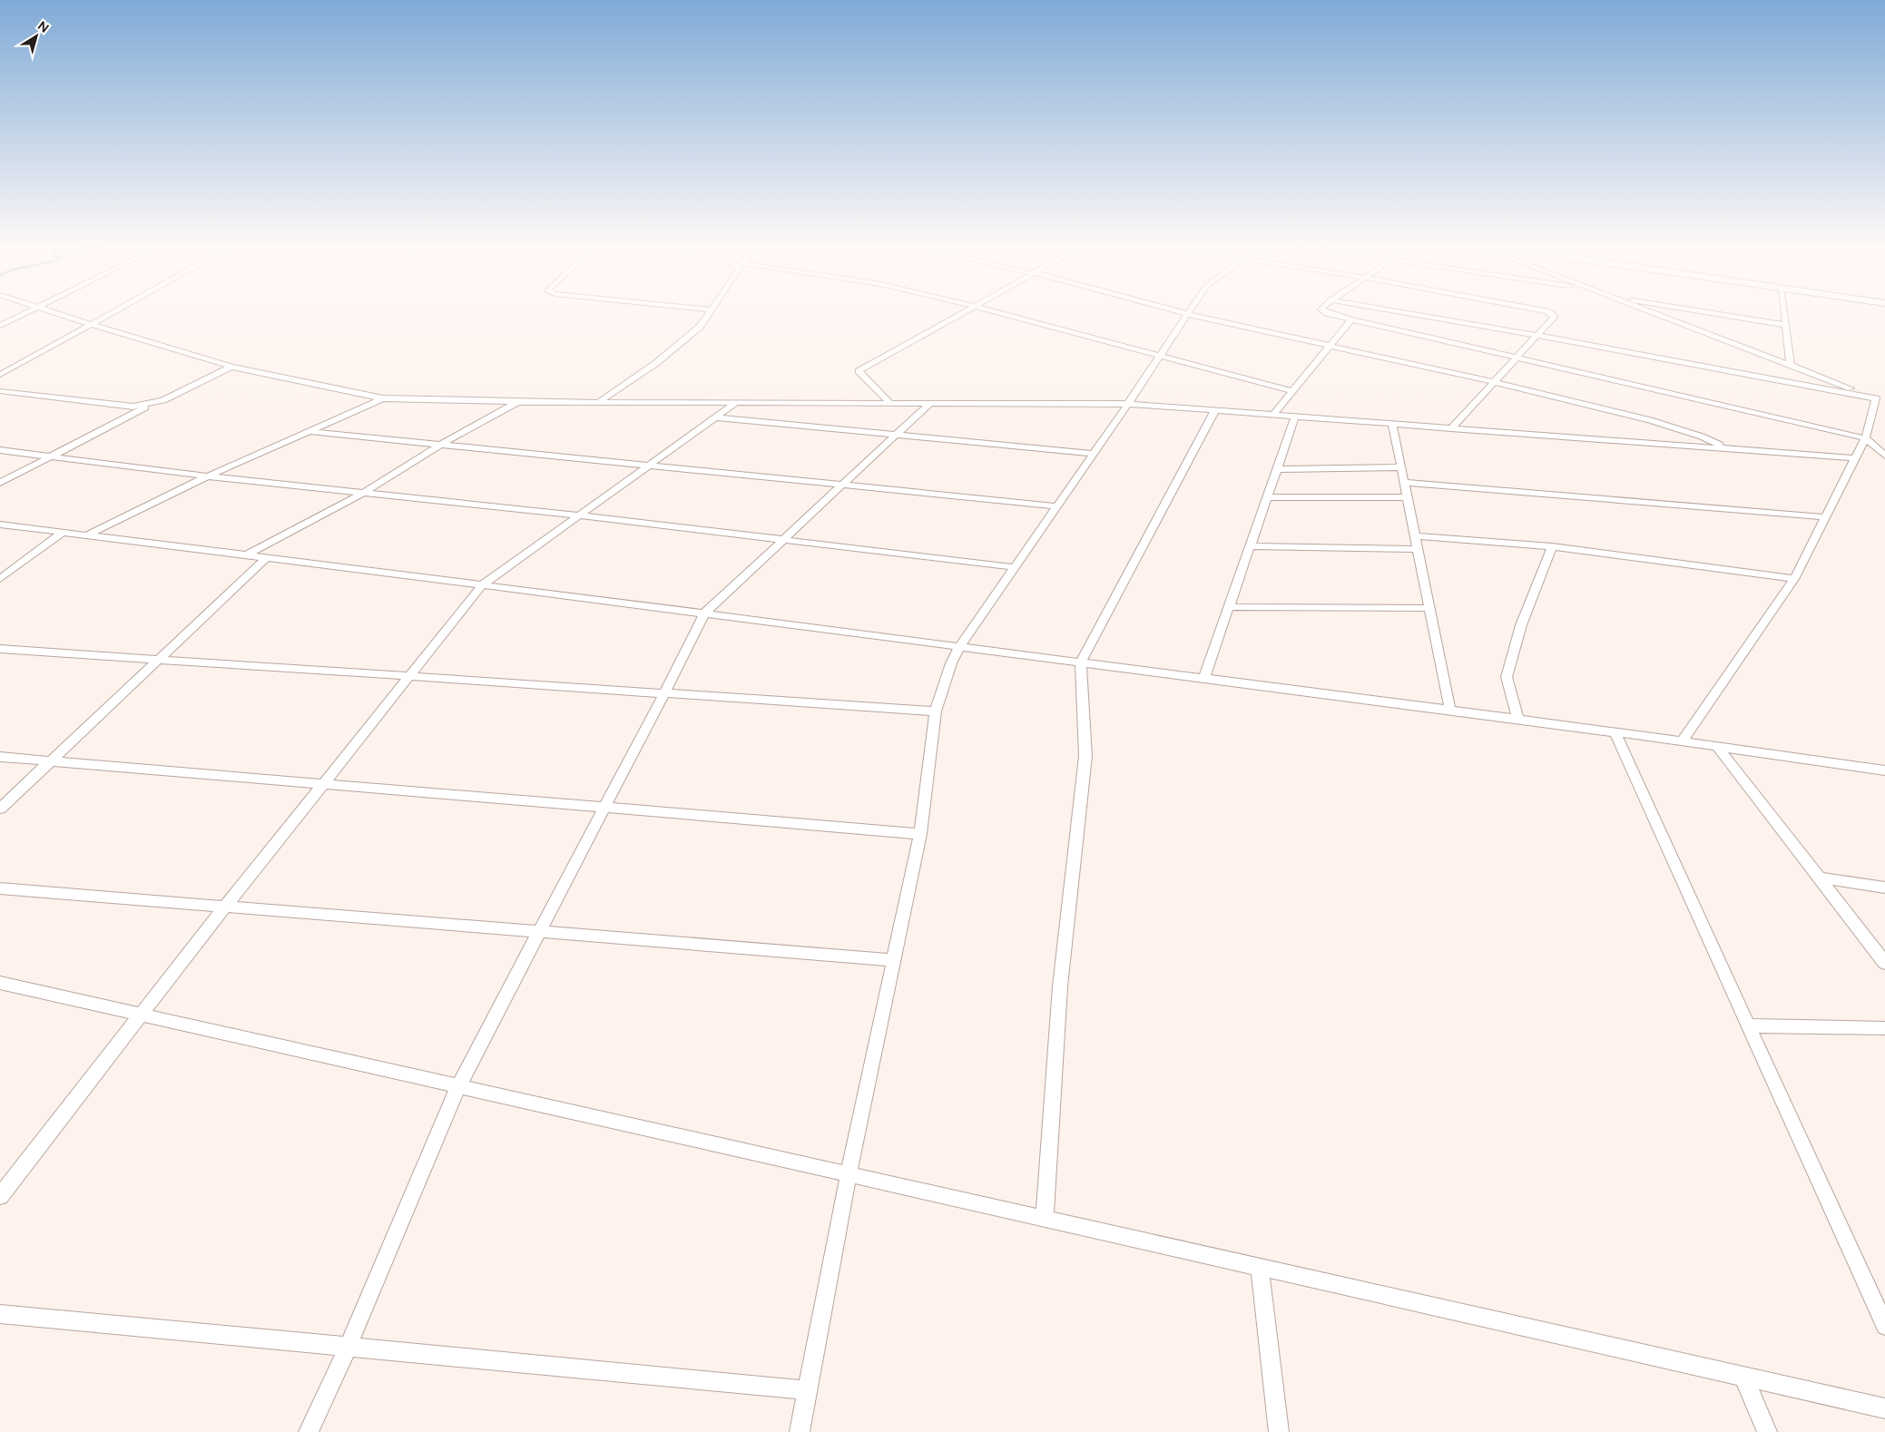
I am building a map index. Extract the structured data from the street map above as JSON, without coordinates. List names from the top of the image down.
{
  "north": "top right"
}
